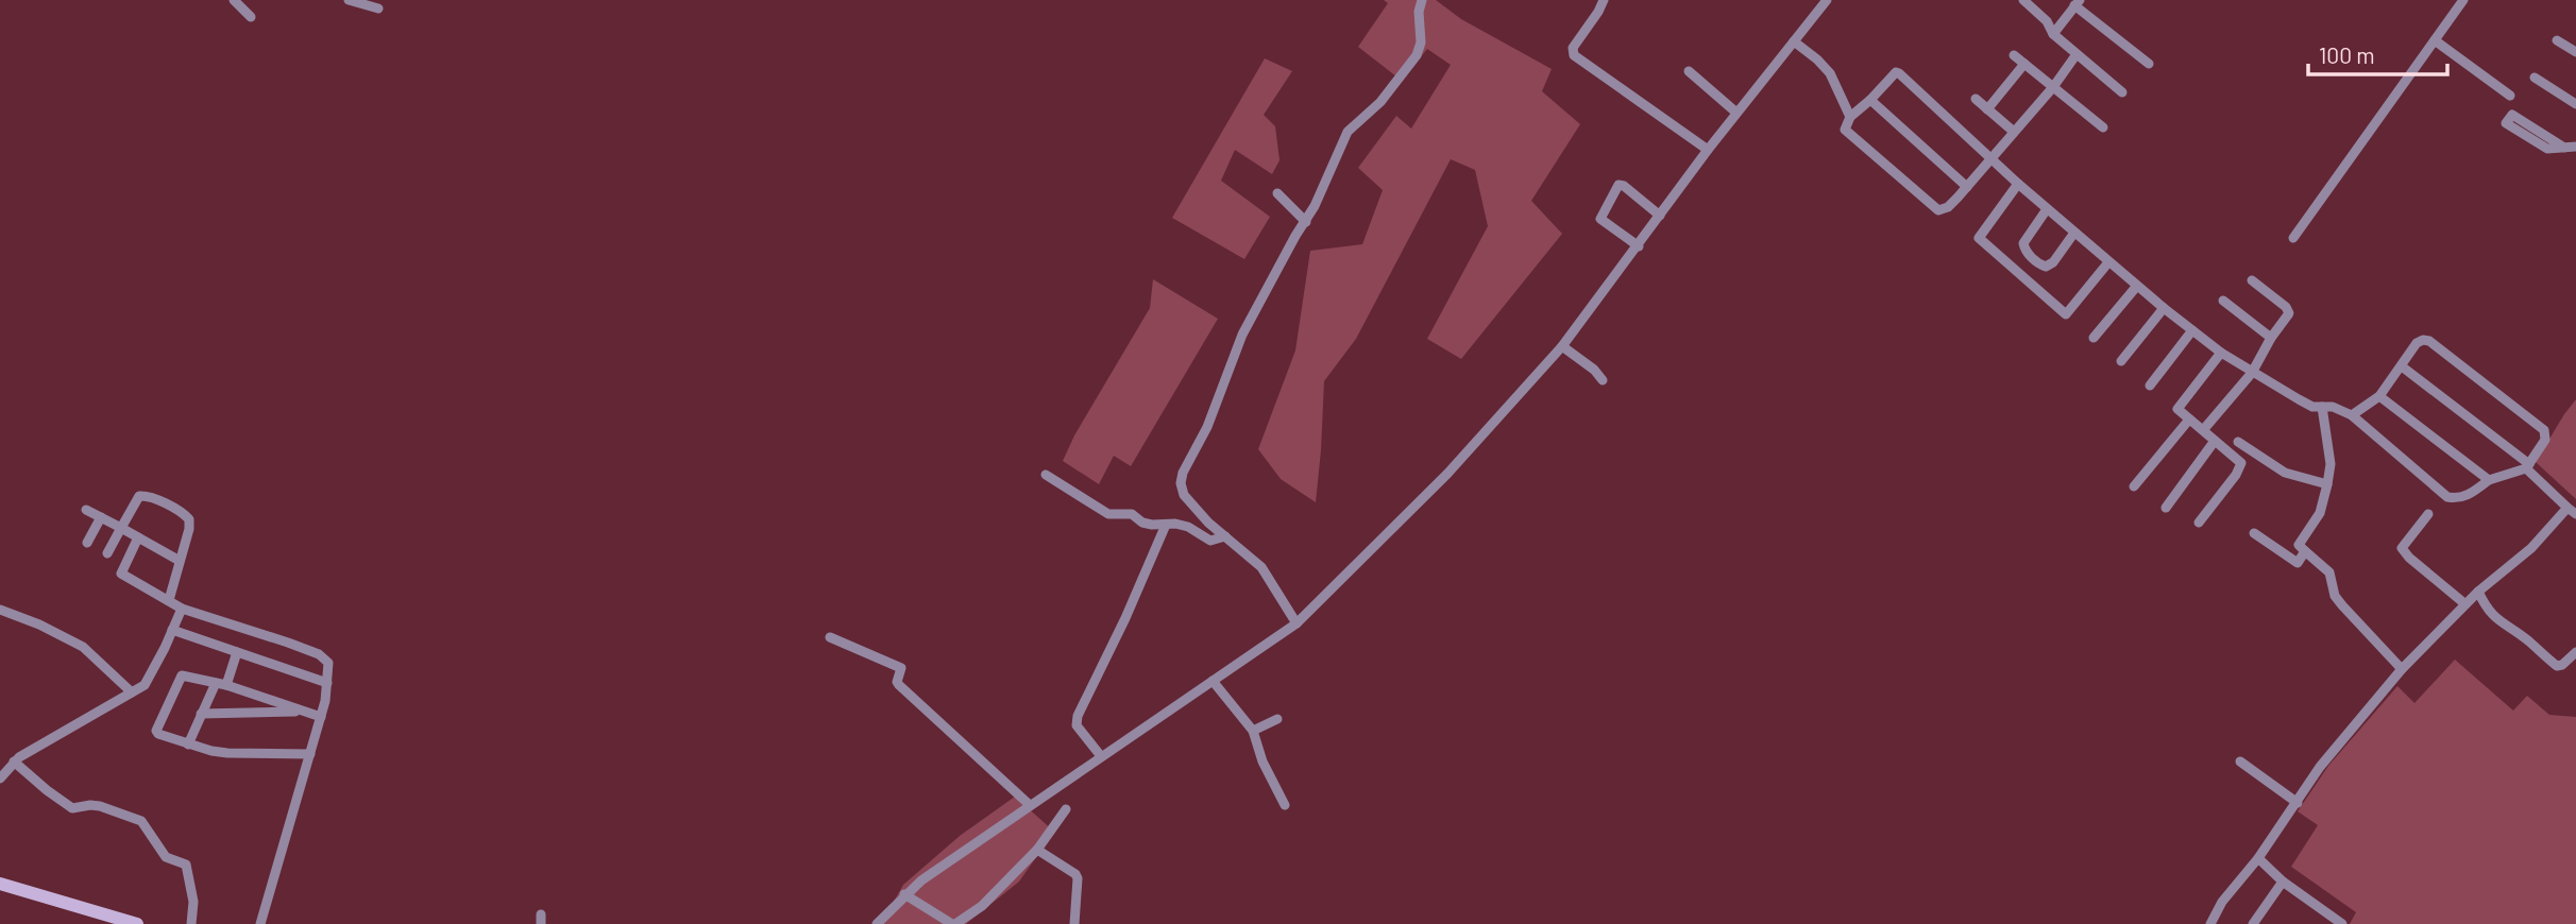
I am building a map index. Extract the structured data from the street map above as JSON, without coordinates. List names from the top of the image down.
{
  "scale_bar": "100 m"
}
